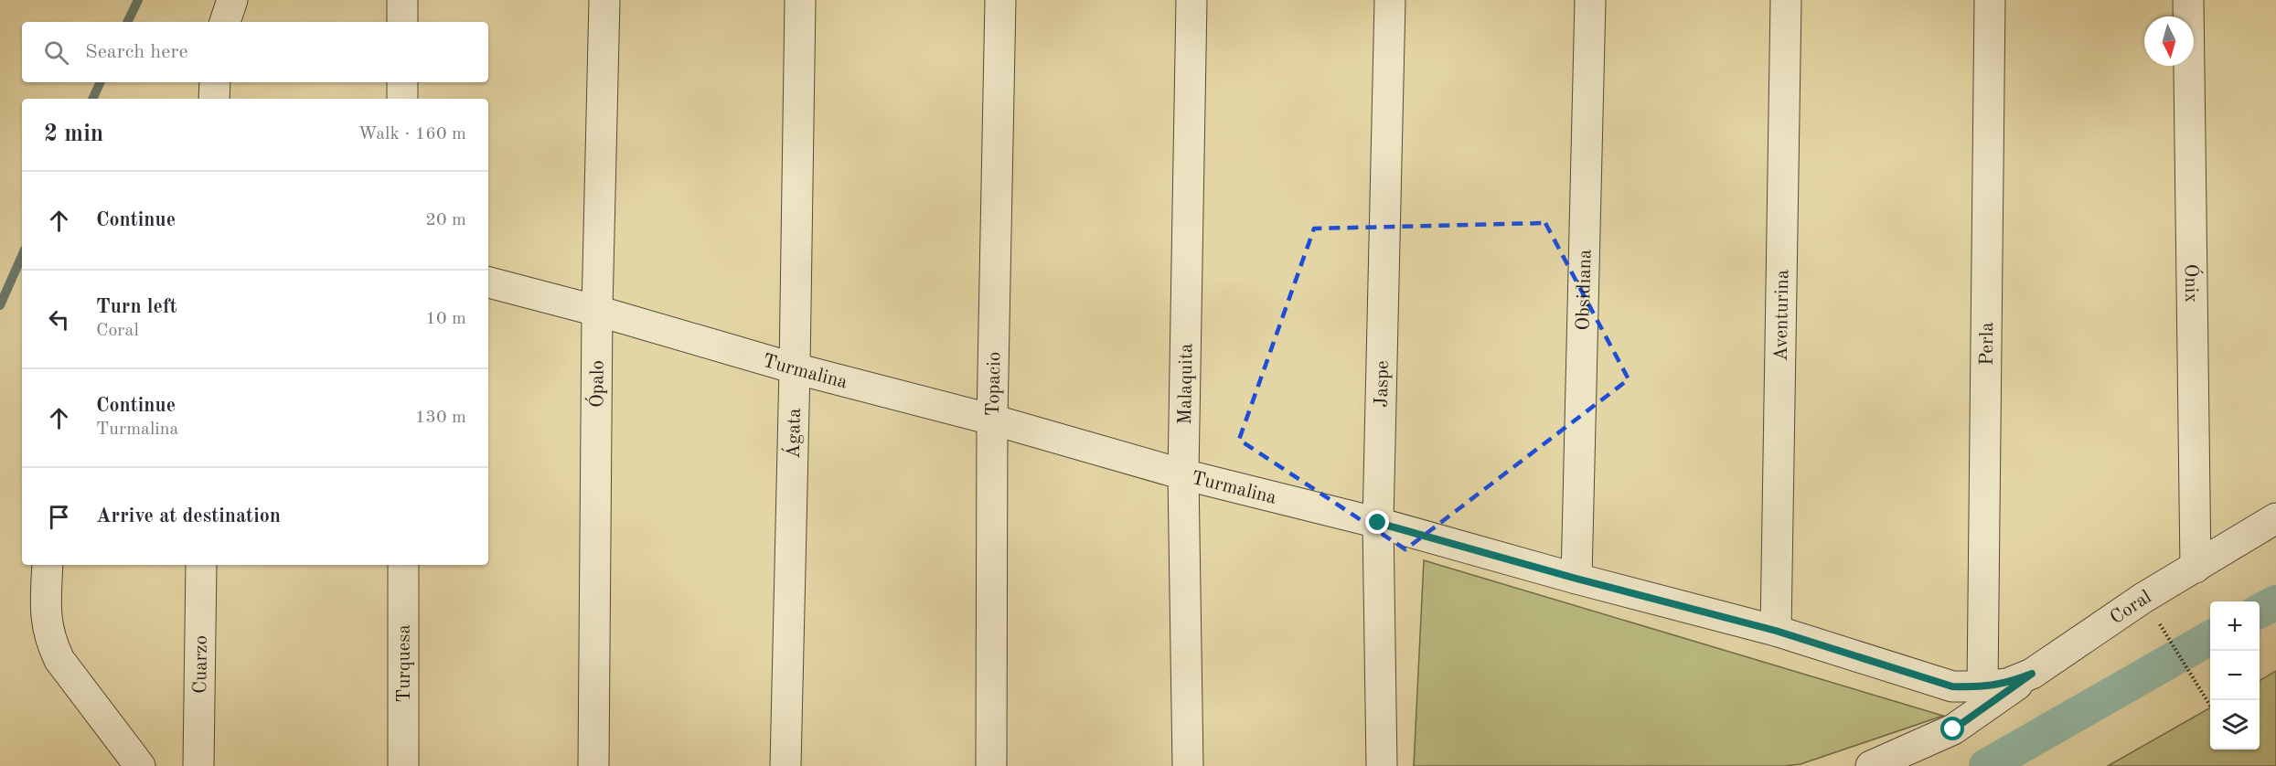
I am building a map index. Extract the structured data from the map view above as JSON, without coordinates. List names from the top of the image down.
{
  "streets": {
    "street": [
      "Ónix",
      "Obsidiana",
      "Aventurina",
      "Perla",
      "Turmalina",
      "Ópalo",
      "Topacio",
      "Malaquita",
      "Jaspe",
      "Ágata",
      "Coral",
      "Cuarzo",
      "Turquesa"
    ]
  },
  "crossings": [
    ["Ónix", "Coral"],
    ["Obsidiana", "Turmalina"],
    ["Aventurina", "Turmalina"],
    ["Perla", "Turmalina"],
    ["Perla", "Coral"],
    ["Turmalina", "Ópalo"],
    ["Turmalina", "Topacio"],
    ["Turmalina", "Malaquita"],
    ["Turmalina", "Jaspe"],
    ["Turmalina", "Ágata"],
    ["Turmalina", "Coral"]
  ],
  "north": "bottom",
  "page": {
    "search": "Search here",
    "heading": ["2 min", "Walk · 160 m"],
    "list": [
      ["Continue", "20 m"],
      ["Turn left", "Coral", "10 m"],
      ["Continue", "Turmalina", "130 m"],
      "Arrive at destination"
    ],
    "map_buttons": ["+", "−"]
  }
}
